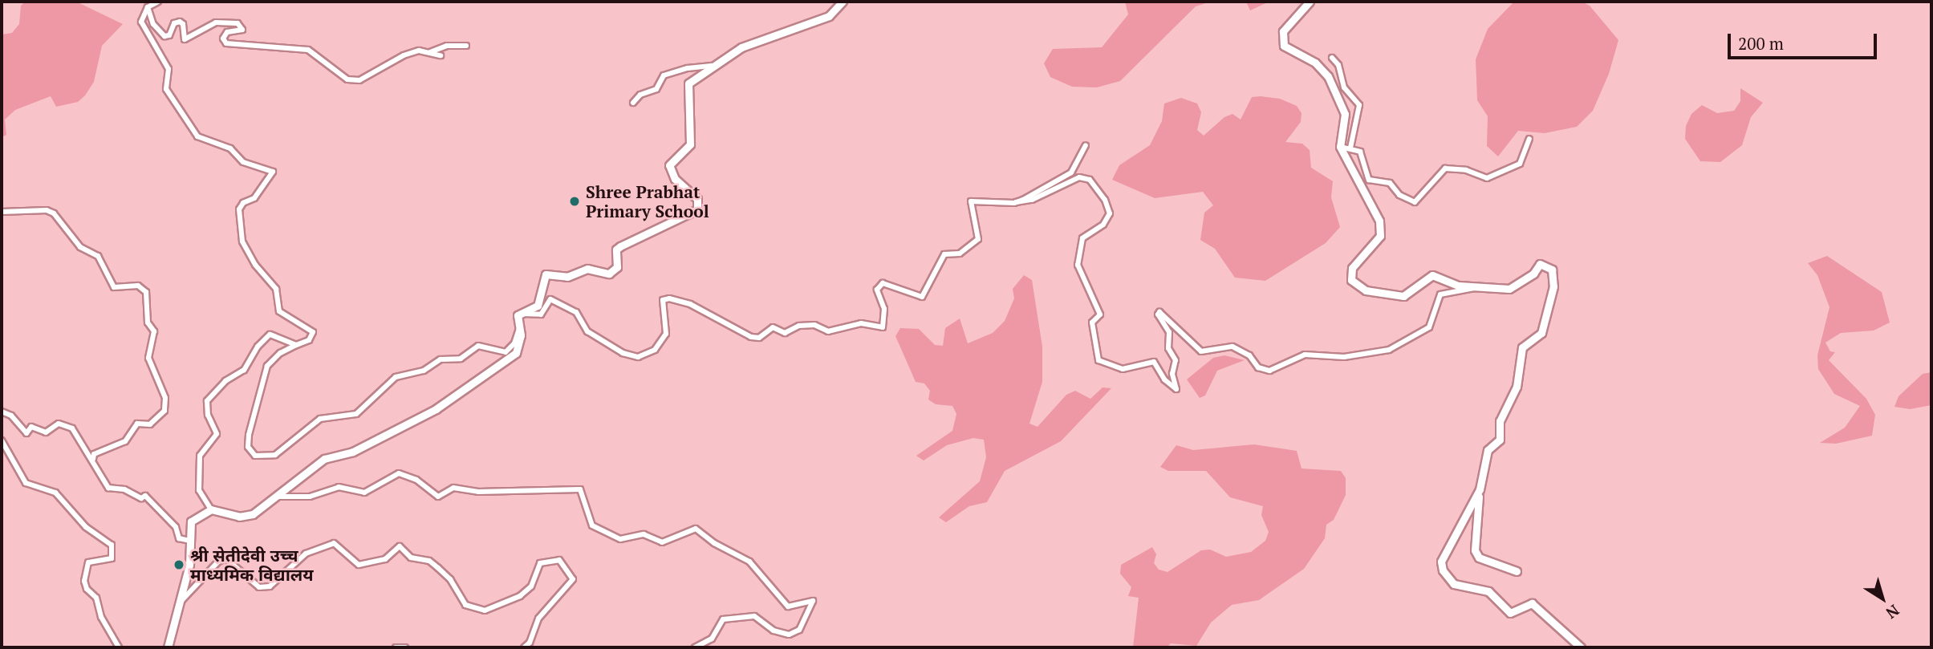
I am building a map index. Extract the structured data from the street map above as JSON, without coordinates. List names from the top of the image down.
{
  "places": ["Shree Prabhat Primary School", "श्री सेतीदेवी उच्च माध्यमिक विद्यालय"],
  "scale_bar": "200 m",
  "north": "bottom right"
}
